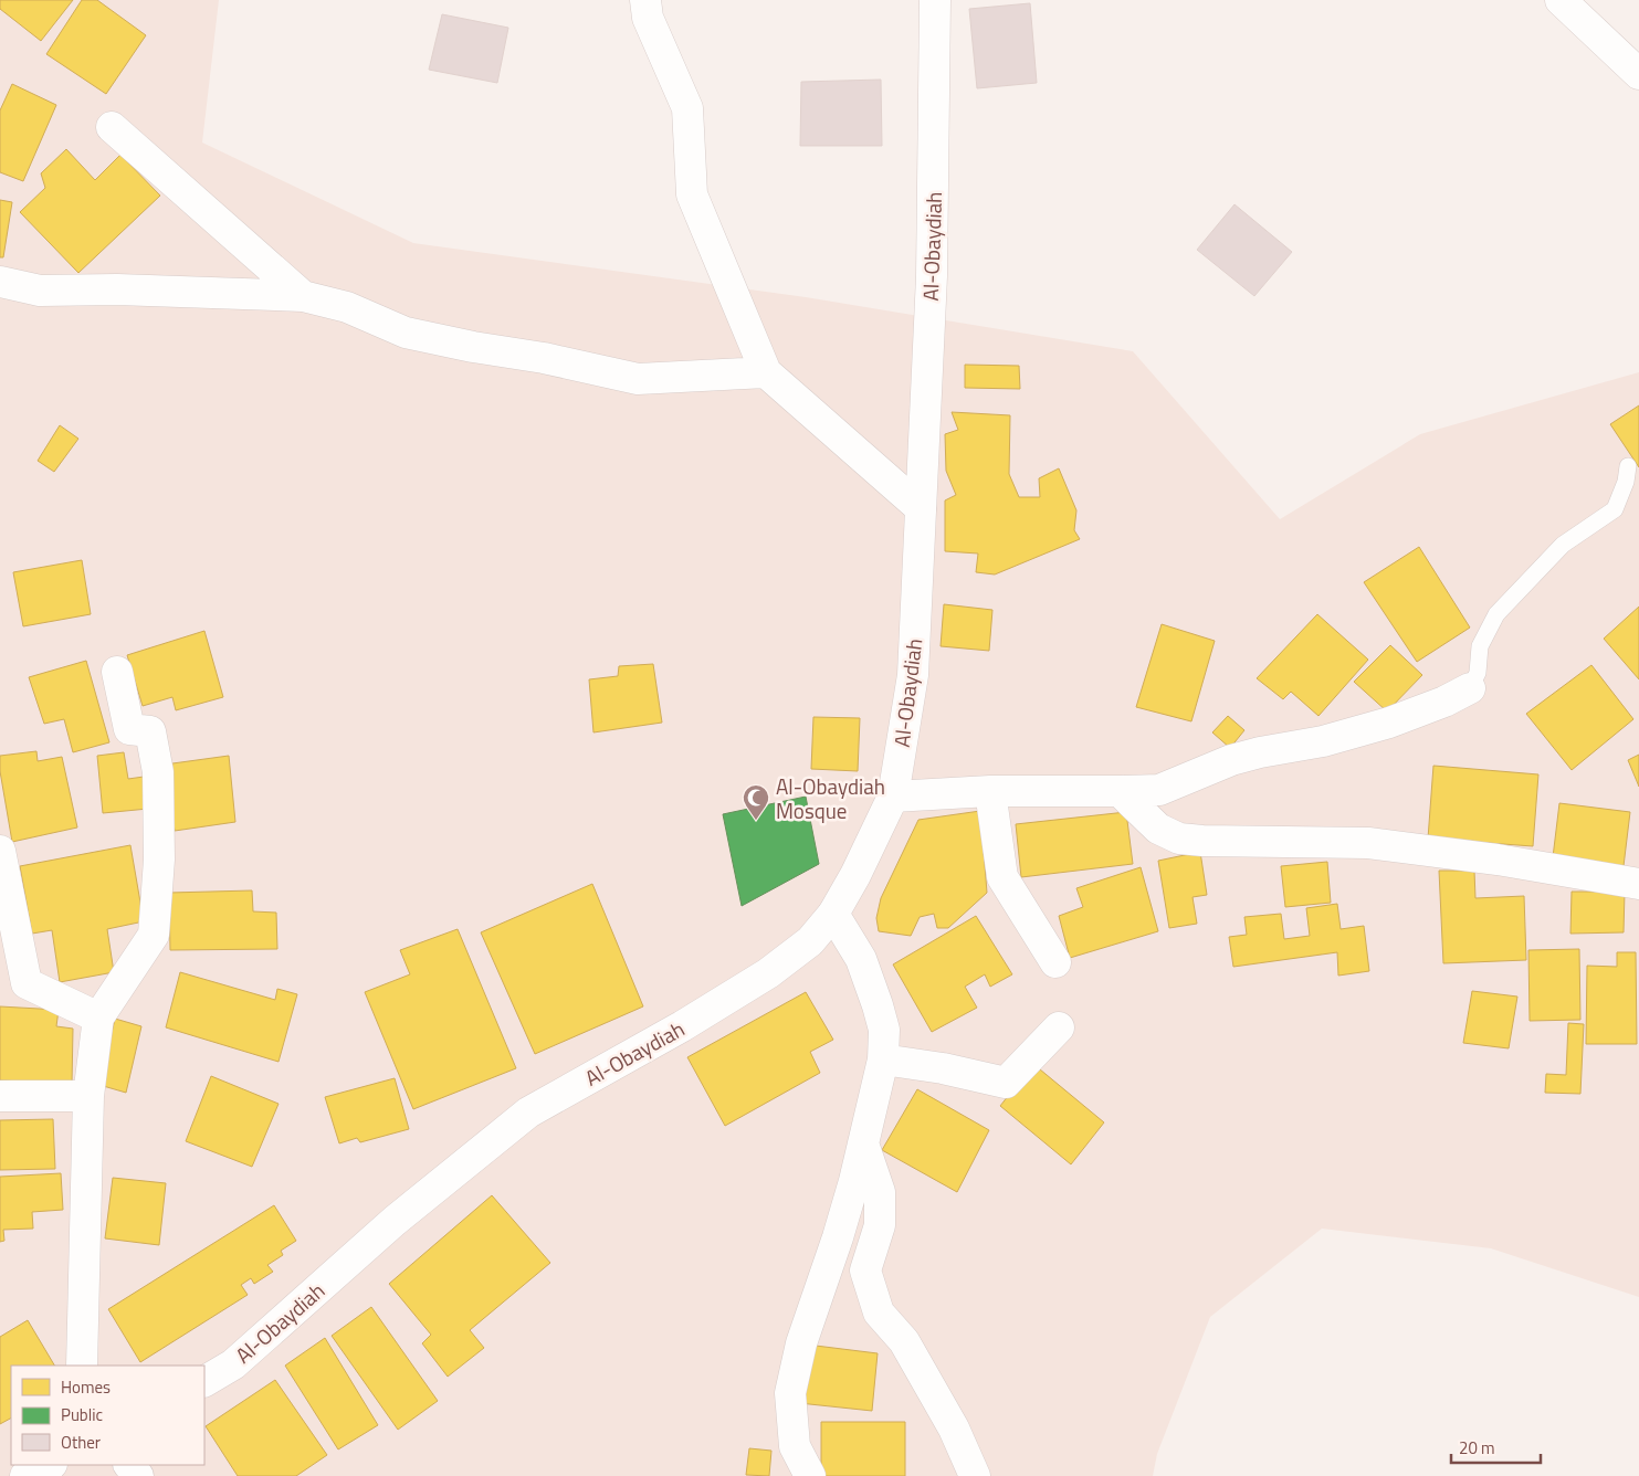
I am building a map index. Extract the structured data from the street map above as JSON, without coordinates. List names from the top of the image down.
{
  "streets": {
    "street": ["Al-Obaydiah"]
  },
  "places": {
    "mosque": ["Al-Obaydiah Mosque"]
  },
  "legend": ["Homes", "Public", "Other"],
  "scale_bar": "20 m"
}
